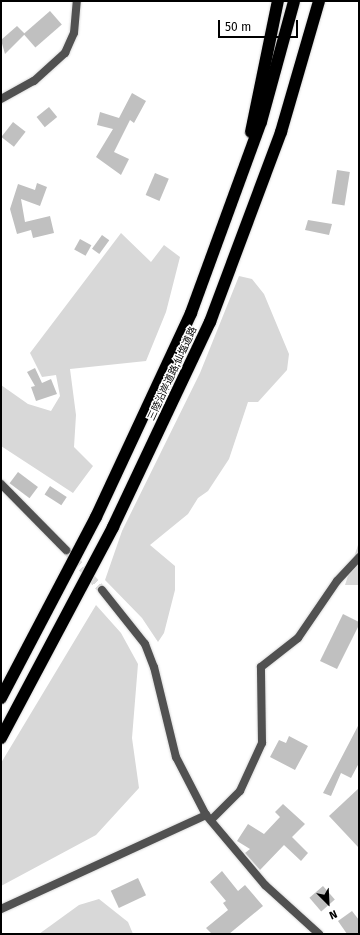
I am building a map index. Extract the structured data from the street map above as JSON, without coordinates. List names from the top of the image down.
{
  "streets": {
    "highway": ["三陸沿岸道路;仙塩道路"]
  },
  "scale_bar": "50 m",
  "north": "bottom right"
}
